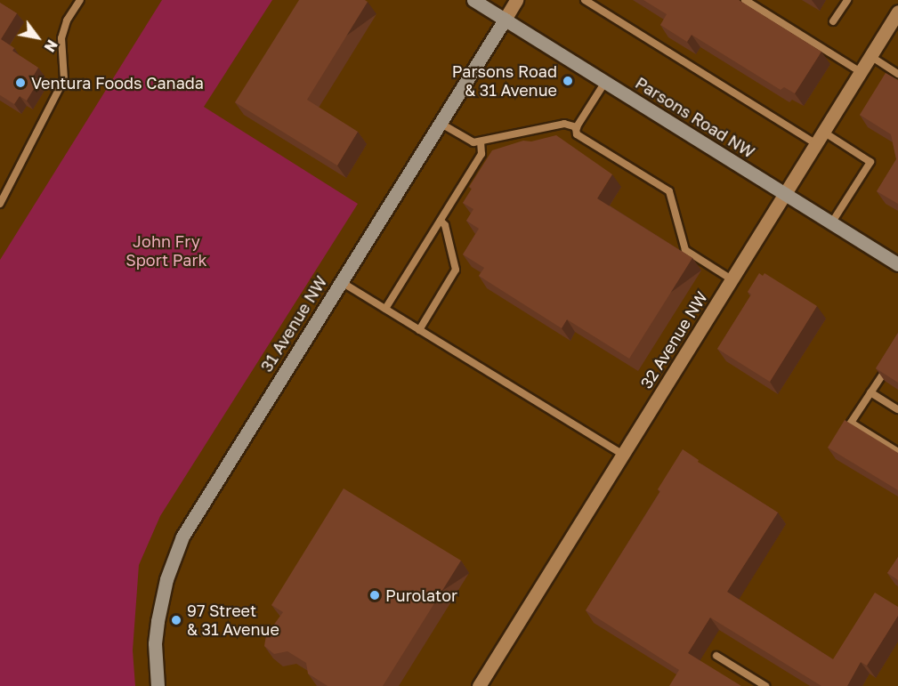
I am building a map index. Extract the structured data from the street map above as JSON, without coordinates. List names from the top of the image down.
{
  "streets": {
    "street": ["Parsons Road NW", "31 Avenue NW", "32 Avenue NW"]
  },
  "crossings": [
    ["Parsons Road NW", "31 Avenue NW"],
    ["Parsons Road NW", "32 Avenue NW"]
  ],
  "parks": ["John Fry Sport Park"],
  "places": [
    "Parsons Road & 31 Avenue",
    "Ventura Foods Canada",
    "Purolator",
    "97 Street & 31 Avenue"
  ],
  "north": "bottom right"
}
